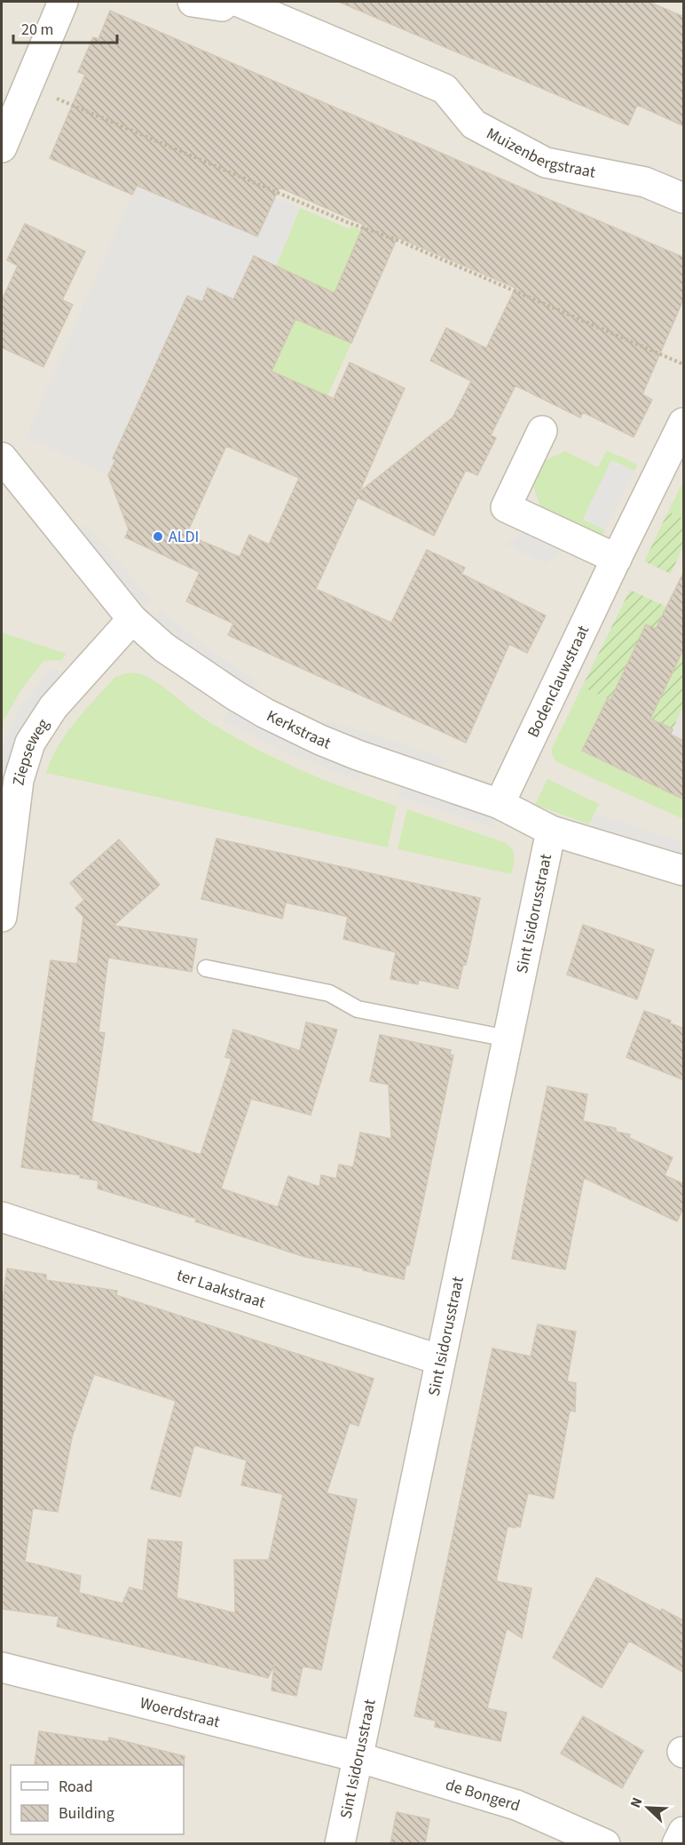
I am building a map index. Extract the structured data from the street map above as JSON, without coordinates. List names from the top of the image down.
{
  "streets": {
    "street": [
      "Muizenbergstraat",
      "Bodenclauwstraat",
      "Kerkstraat",
      "Ziepseweg",
      "Sint Isidorusstraat",
      "ter Laakstraat",
      "Woerdstraat",
      "de Bongerd"
    ]
  },
  "crossings": [
    ["Bodenclauwstraat", "Kerkstraat"],
    ["Kerkstraat", "Ziepseweg"],
    ["Kerkstraat", "Sint Isidorusstraat"],
    ["Sint Isidorusstraat", "ter Laakstraat"],
    ["Sint Isidorusstraat", "Woerdstraat"],
    ["Sint Isidorusstraat", "de Bongerd"],
    ["Woerdstraat", "de Bongerd"]
  ],
  "places": ["ALDI"],
  "legend": ["Road", "Building"],
  "scale_bar": "20 m",
  "north": "top left"
}
